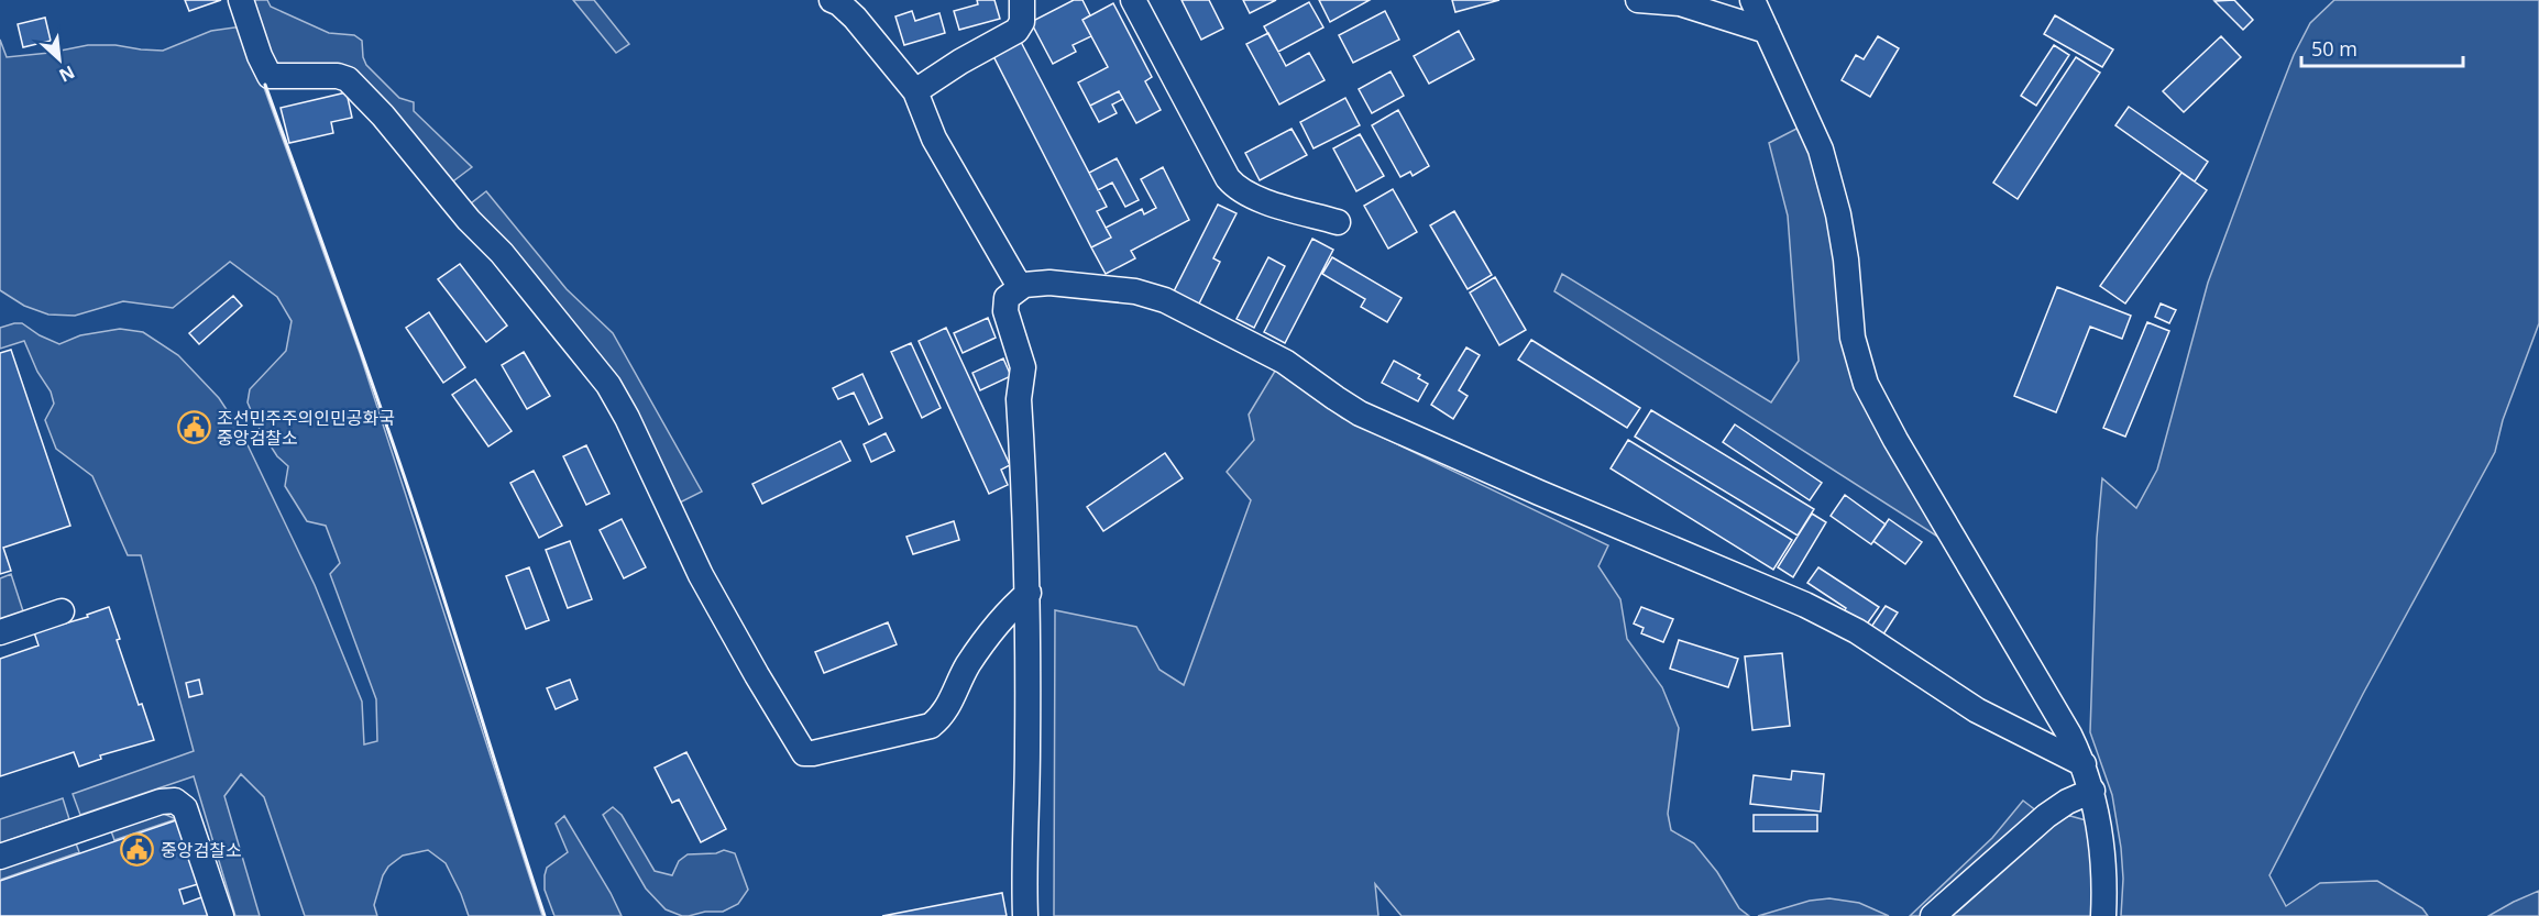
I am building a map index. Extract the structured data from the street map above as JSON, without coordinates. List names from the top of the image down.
{
  "places": {
    "public building": ["조선민주주의인민공화국 중앙검찰소", "중앙검찰소"]
  },
  "scale_bar": "50 m",
  "north": "bottom right"
}
